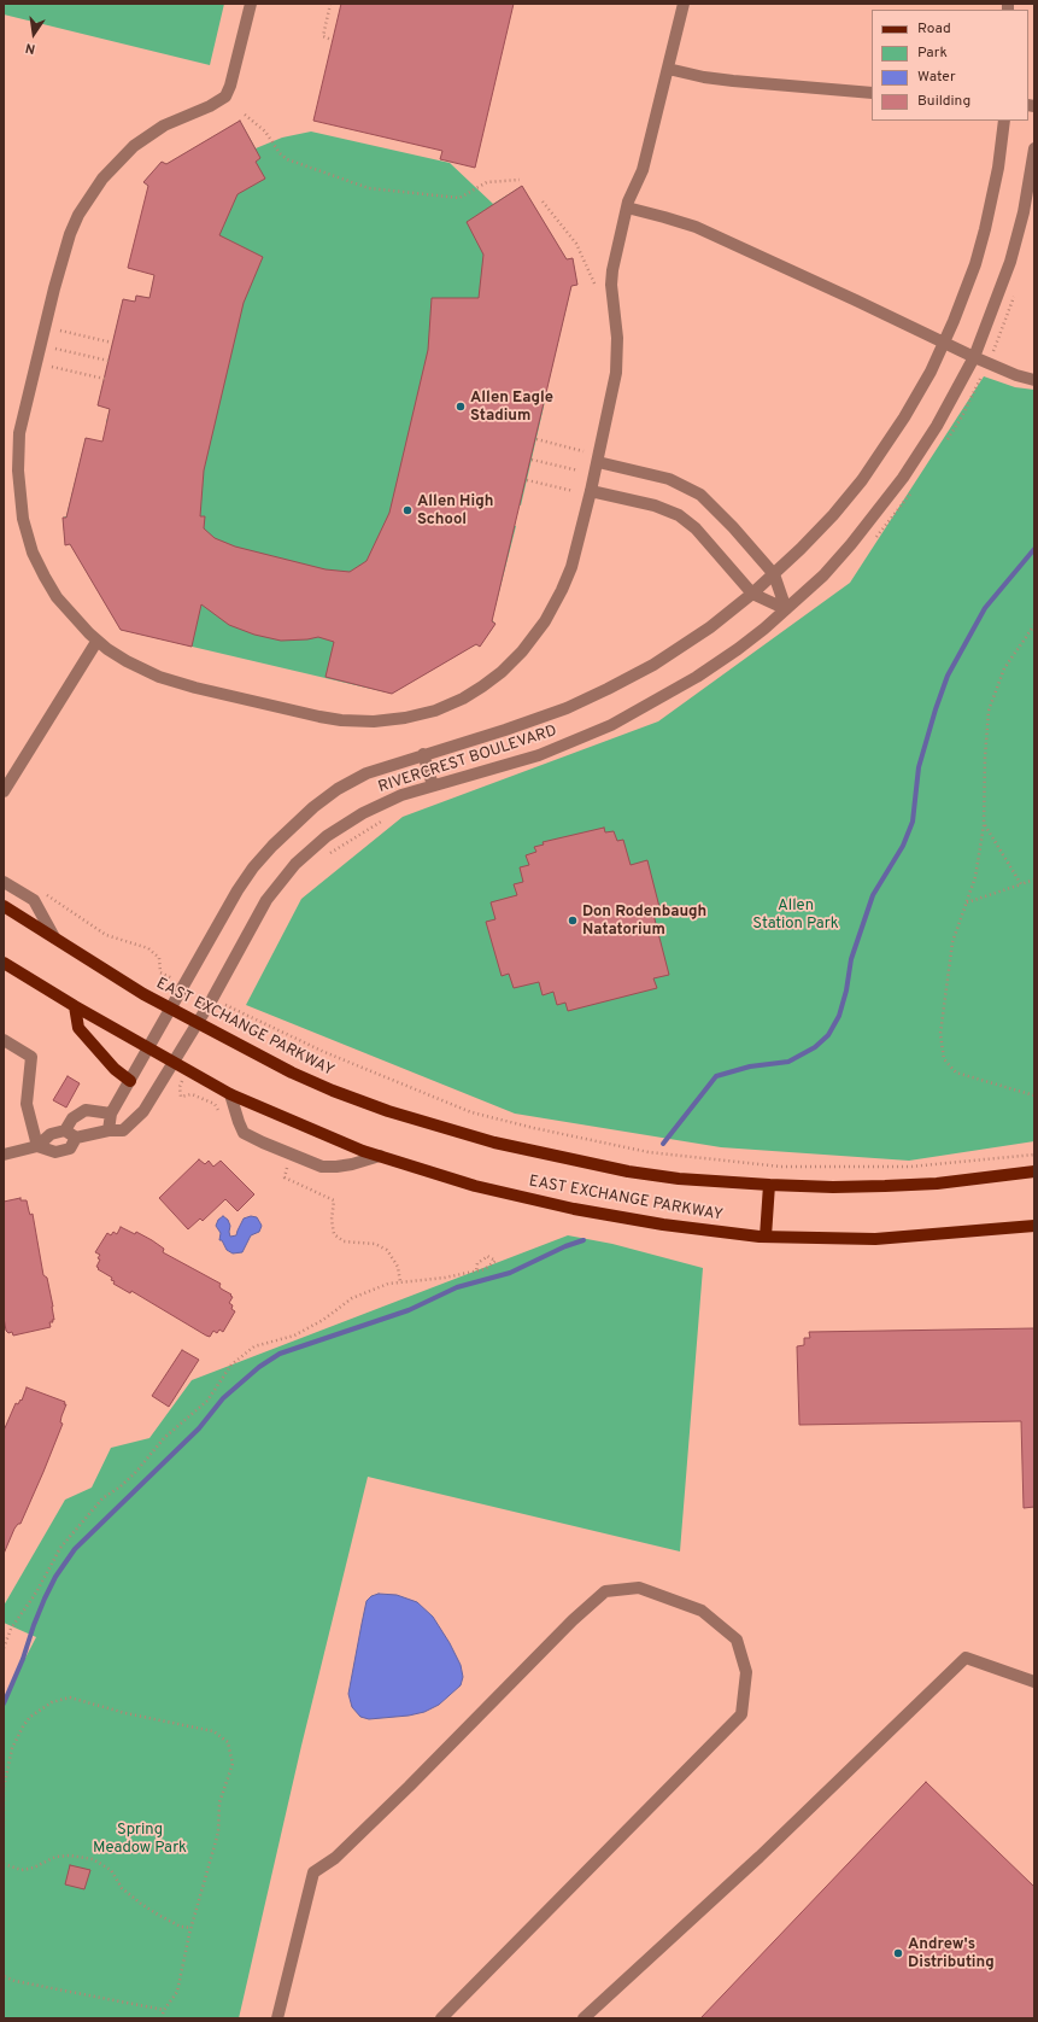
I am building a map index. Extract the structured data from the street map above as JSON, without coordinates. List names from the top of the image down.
{
  "streets": {
    "main road": ["EAST EXCHANGE PARKWAY"],
    "street": ["RIVERCREST BOULEVARD"]
  },
  "crossings": [
    ["RIVERCREST BOULEVARD", "EAST EXCHANGE PARKWAY"]
  ],
  "parks": ["Allen Station Park", "Spring Meadow Park"],
  "places": [
    "Allen Eagle Stadium",
    "Allen High School",
    "Don Rodenbaugh Natatorium",
    "Andrew's Distributing"
  ],
  "legend": [
    "Road",
    "Park",
    "Water",
    "Building"
  ],
  "north": "bottom"
}
